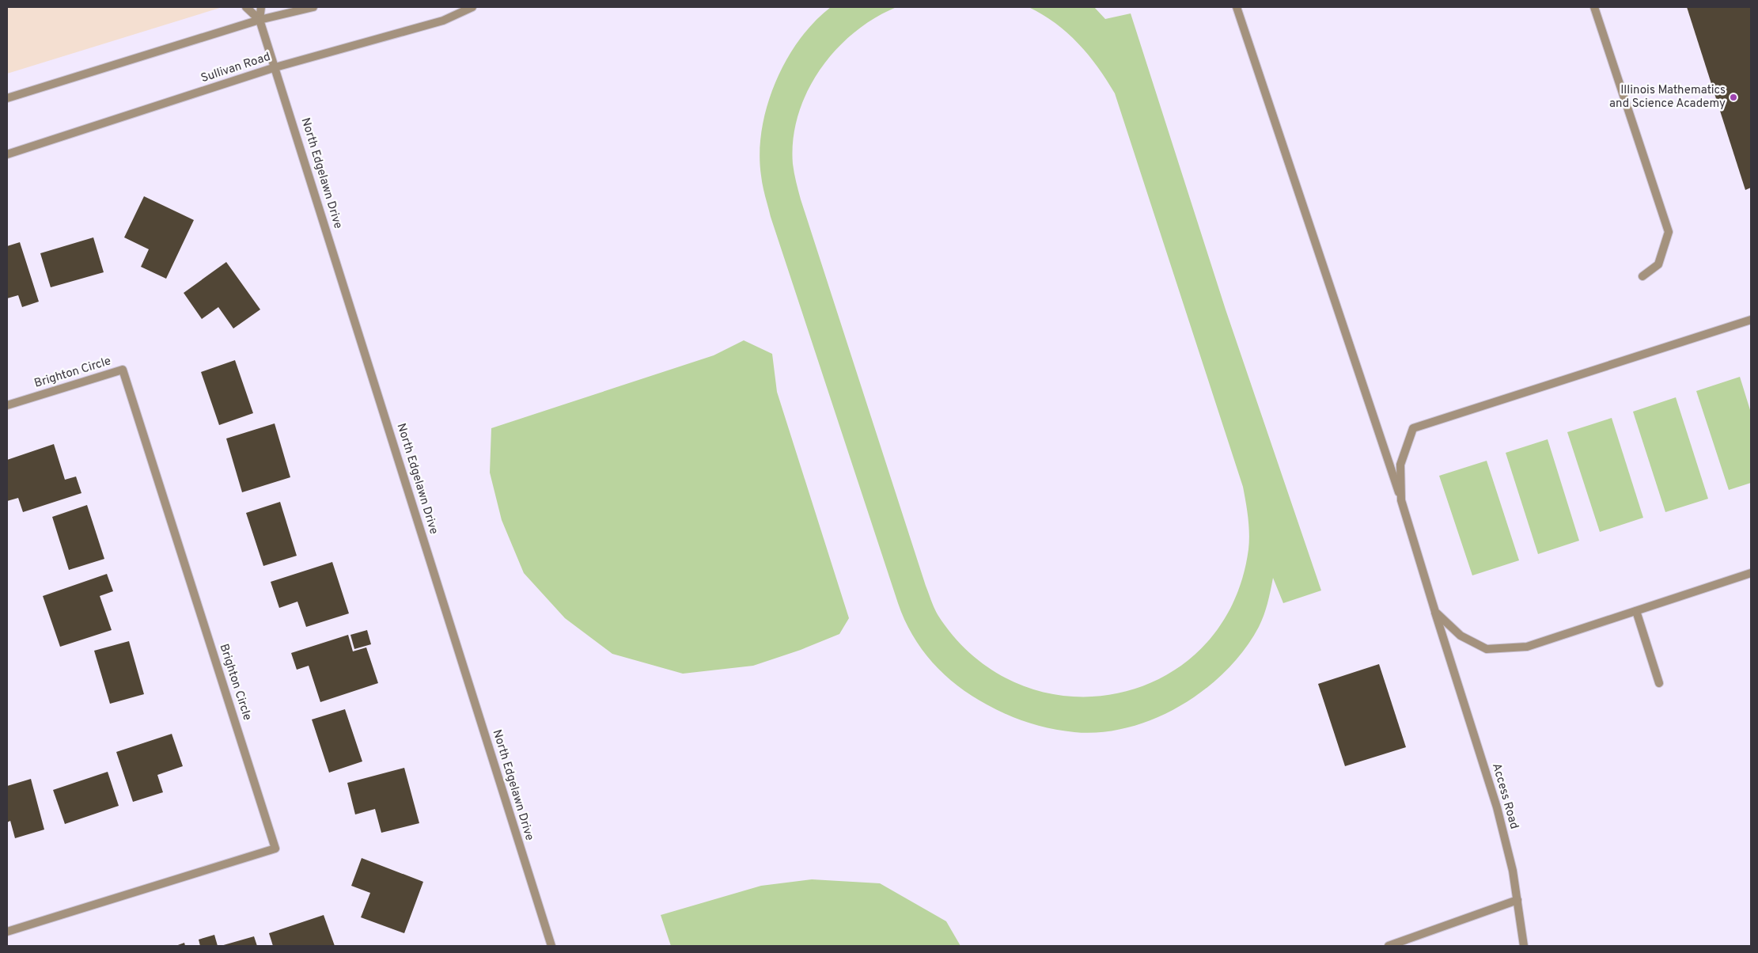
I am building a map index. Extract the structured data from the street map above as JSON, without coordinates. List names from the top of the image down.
{
  "streets": {
    "street": [
      "Sullivan Road",
      "North Edgelawn Drive",
      "Brighton Circle",
      "Access Road"
    ]
  },
  "crossings": [
    ["Sullivan Road", "North Edgelawn Drive"]
  ],
  "places": ["Illinois Mathematics and Science Academy"]
}
